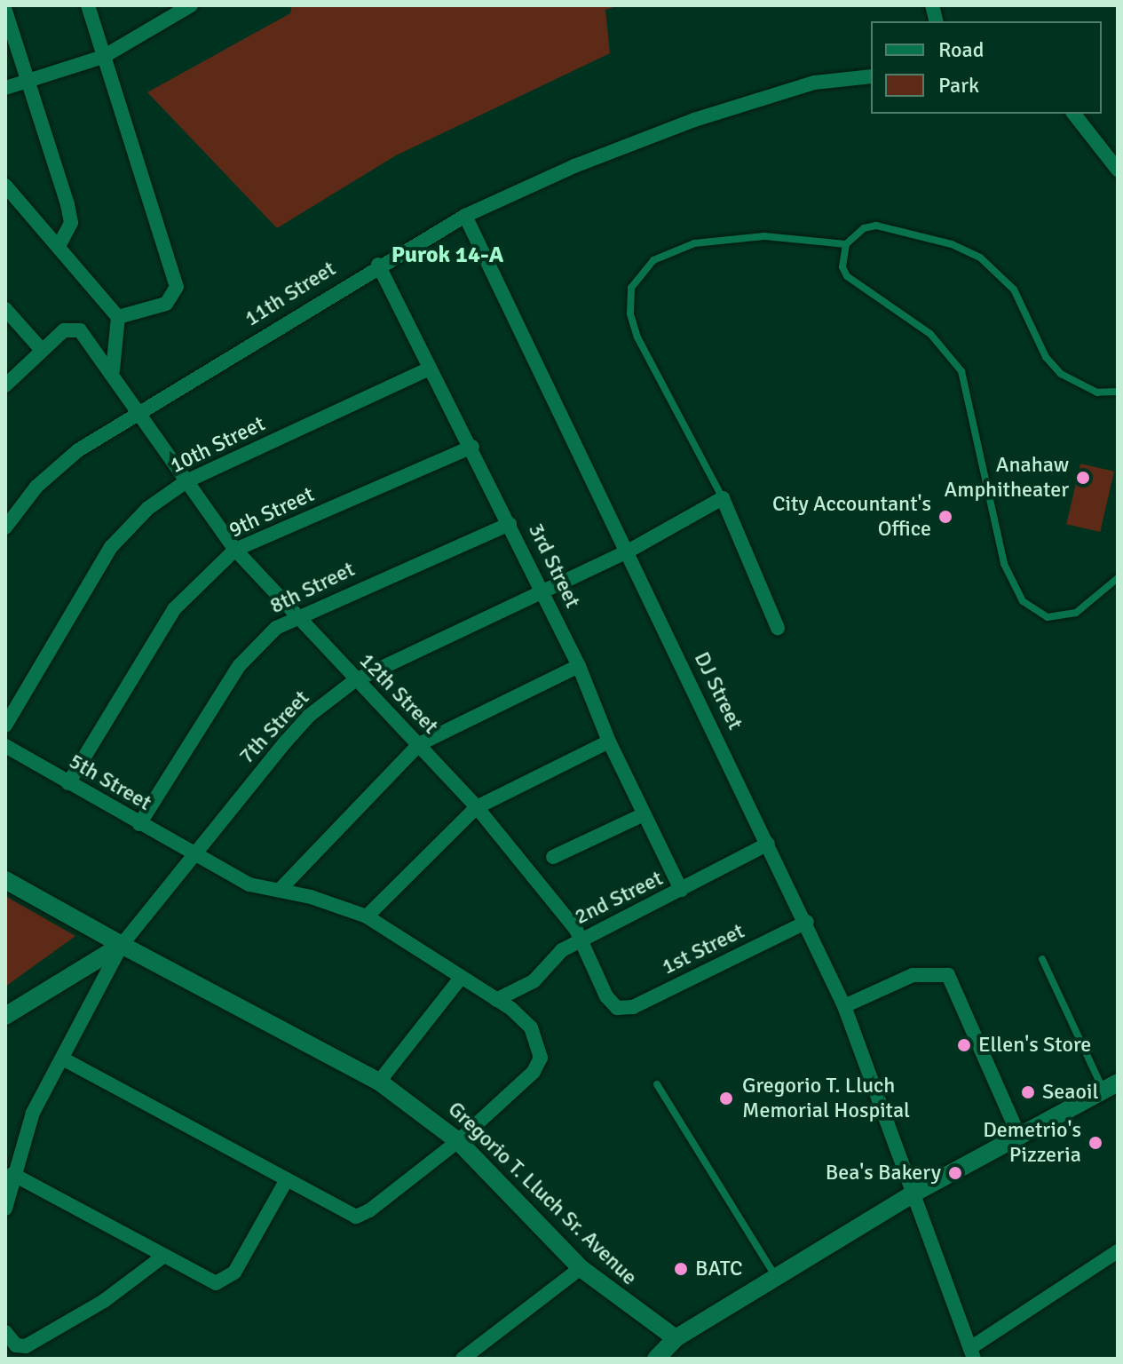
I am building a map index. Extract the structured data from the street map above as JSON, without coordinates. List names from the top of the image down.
{
  "streets": {
    "main road": ["Gregorio T. Lluch Sr. Avenue"],
    "street": [
      "11th Street",
      "10th Street",
      "9th Street",
      "3rd Street",
      "8th Street",
      "DJ Street",
      "12th Street",
      "7th Street",
      "5th Street",
      "2nd Street",
      "1st Street"
    ]
  },
  "crossings": [
    ["11th Street", "3rd Street"],
    ["11th Street", "DJ Street"],
    ["11th Street", "12th Street"],
    ["10th Street", "3rd Street"],
    ["10th Street", "12th Street"],
    ["9th Street", "3rd Street"],
    ["9th Street", "12th Street"],
    ["9th Street", "5th Street"],
    ["3rd Street", "8th Street"],
    ["3rd Street", "7th Street"],
    ["3rd Street", "2nd Street"],
    ["8th Street", "12th Street"],
    ["8th Street", "5th Street"],
    ["DJ Street", "7th Street"],
    ["DJ Street", "2nd Street"],
    ["DJ Street", "1st Street"],
    ["12th Street", "7th Street"],
    ["12th Street", "2nd Street"],
    ["12th Street", "1st Street"],
    ["7th Street", "5th Street"],
    ["7th Street", "Gregorio T. Lluch Sr. Avenue"],
    ["5th Street", "2nd Street"],
    ["5th Street", "Gregorio T. Lluch Sr. Avenue"]
  ],
  "districts": ["Purok 14-A"],
  "places": [
    "Anahaw Amphitheater",
    "City Accountant's Office",
    "Ellen's Store",
    "Seaoil",
    "Gregorio T. Lluch Memorial Hospital",
    "Demetrio's Pizzeria",
    "Bea's Bakery",
    "BATC"
  ],
  "legend": ["Road", "Park"]
}
